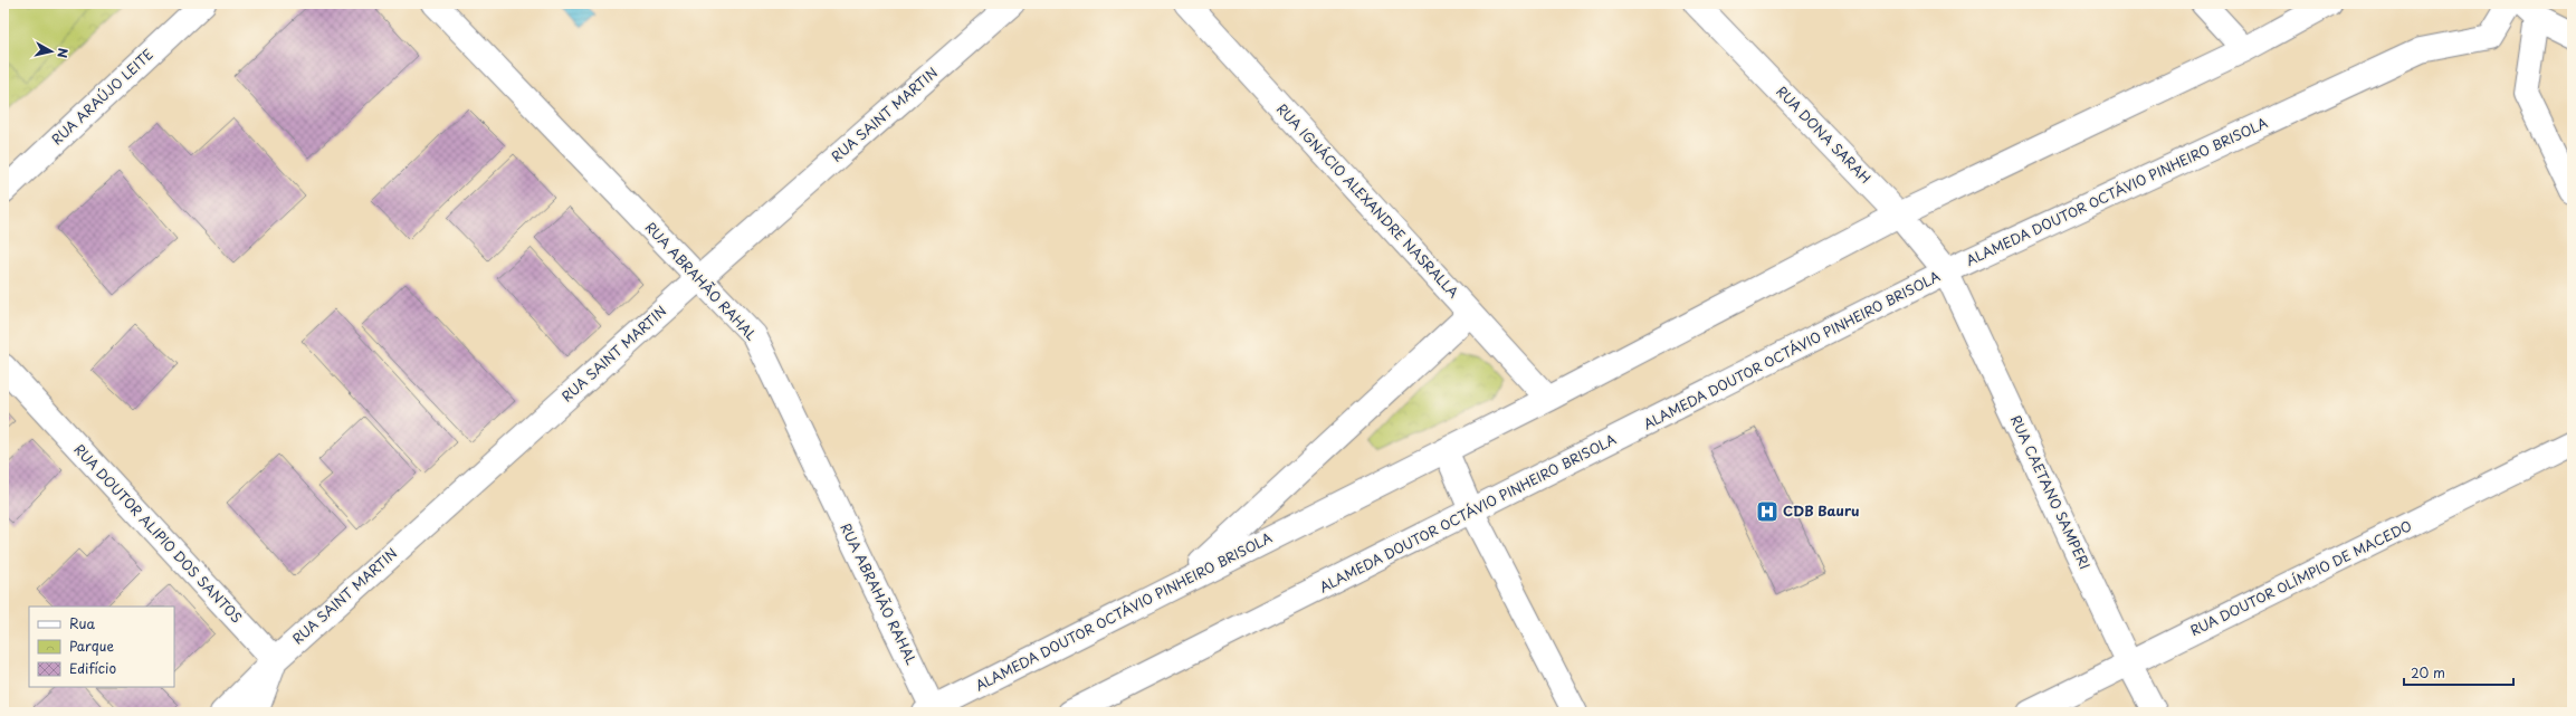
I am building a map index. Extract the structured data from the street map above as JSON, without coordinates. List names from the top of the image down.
{
  "streets": {
    "street": [
      "RUA ARAÚJO LEITE",
      "RUA SAINT MARTIN",
      "RUA DONA SARAH",
      "ALAMEDA DOUTOR OCTÁVIO PINHEIRO BRISOLA",
      "RUA IGNÁCIO ALEXANDRE NASRALLA",
      "RUA ABRAHÃO RAHAL",
      "RUA CAETANO SAMPERI",
      "RUA DOUTOR ALIPIO DOS SANTOS",
      "RUA DOUTOR OLÍMPIO DE MACEDO"
    ]
  },
  "crossings": [
    ["RUA SAINT MARTIN", "RUA ABRAHÃO RAHAL"],
    ["RUA SAINT MARTIN", "RUA DOUTOR ALIPIO DOS SANTOS"],
    ["RUA DONA SARAH", "ALAMEDA DOUTOR OCTÁVIO PINHEIRO BRISOLA"],
    ["RUA DONA SARAH", "RUA CAETANO SAMPERI"],
    ["ALAMEDA DOUTOR OCTÁVIO PINHEIRO BRISOLA", "RUA IGNÁCIO ALEXANDRE NASRALLA"],
    ["ALAMEDA DOUTOR OCTÁVIO PINHEIRO BRISOLA", "RUA ABRAHÃO RAHAL"],
    ["ALAMEDA DOUTOR OCTÁVIO PINHEIRO BRISOLA", "RUA CAETANO SAMPERI"],
    ["RUA CAETANO SAMPERI", "RUA DOUTOR OLÍMPIO DE MACEDO"]
  ],
  "places": {
    "hospital": ["CDB Bauru"]
  },
  "legend": ["Rua", "Parque", "Edifício"],
  "scale_bar": "20 m",
  "north": "right"
}
